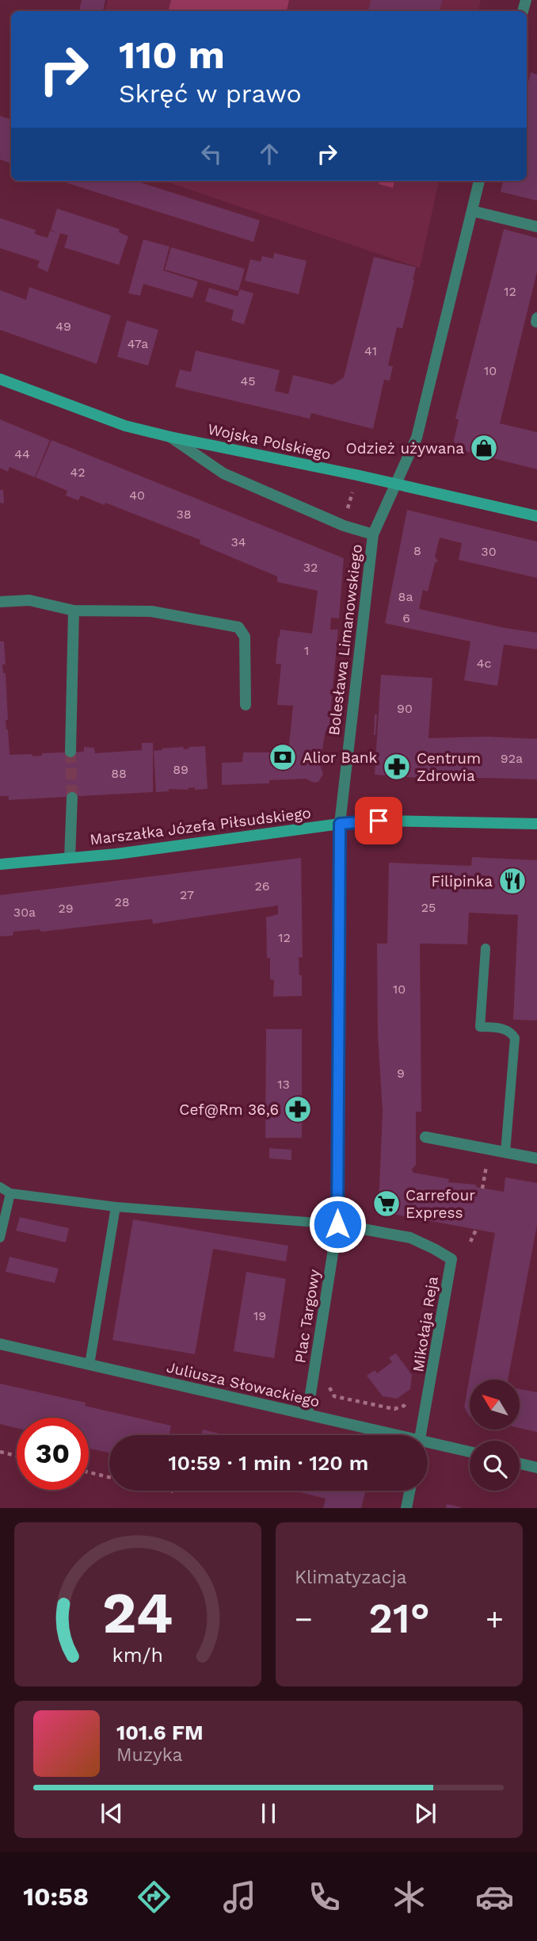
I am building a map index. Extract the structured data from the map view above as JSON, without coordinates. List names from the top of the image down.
{
  "streets": {
    "street": [
      "Wojska Polskiego",
      "Bolesława Limanowskiego",
      "Marszałka Józefa Piłsudskiego",
      "Plac Targowy",
      "Mikołaja Reja",
      "Juliusza Słowackiego"
    ]
  },
  "crossings": [
    ["Wojska Polskiego", "Bolesława Limanowskiego"],
    ["Bolesława Limanowskiego", "Marszałka Józefa Piłsudskiego"],
    ["Plac Targowy", "Mikołaja Reja"],
    ["Plac Targowy", "Juliusza Słowackiego"]
  ],
  "places": {
    "shop": ["Odzież używana"],
    "bank": ["Alior Bank"],
    "pharmacy": ["Centrum Zdrowia", "Cef@Rm 36,6"],
    "restaurant": ["Filipinka"],
    "supermarket": ["Carrefour Express"]
  },
  "house_numbers": [
    "12",
    "49",
    "47a",
    "41",
    "10",
    "45",
    "44",
    "42",
    "40",
    "38",
    "34",
    "8",
    "30",
    "32",
    "8a",
    "6",
    "1",
    "4c",
    "90",
    "92a",
    "89",
    "88",
    "26",
    "27",
    "28",
    "25",
    "29",
    "30a",
    "12",
    "10",
    "9",
    "13",
    "19"
  ],
  "north": "top left",
  "page": {
    "turn": ["110 m", "Skręć w prawo"],
    "limit": "30",
    "trip": "10:59 · 1 min · 120 m",
    "tile": "Klimatyzacja",
    "heat": ["−", "21°", "+"],
    "song": ["101.6 FM", "Muzyka"],
    "tabs": "10:58",
    "gauge": ["24", "km/h"]
  }
}
